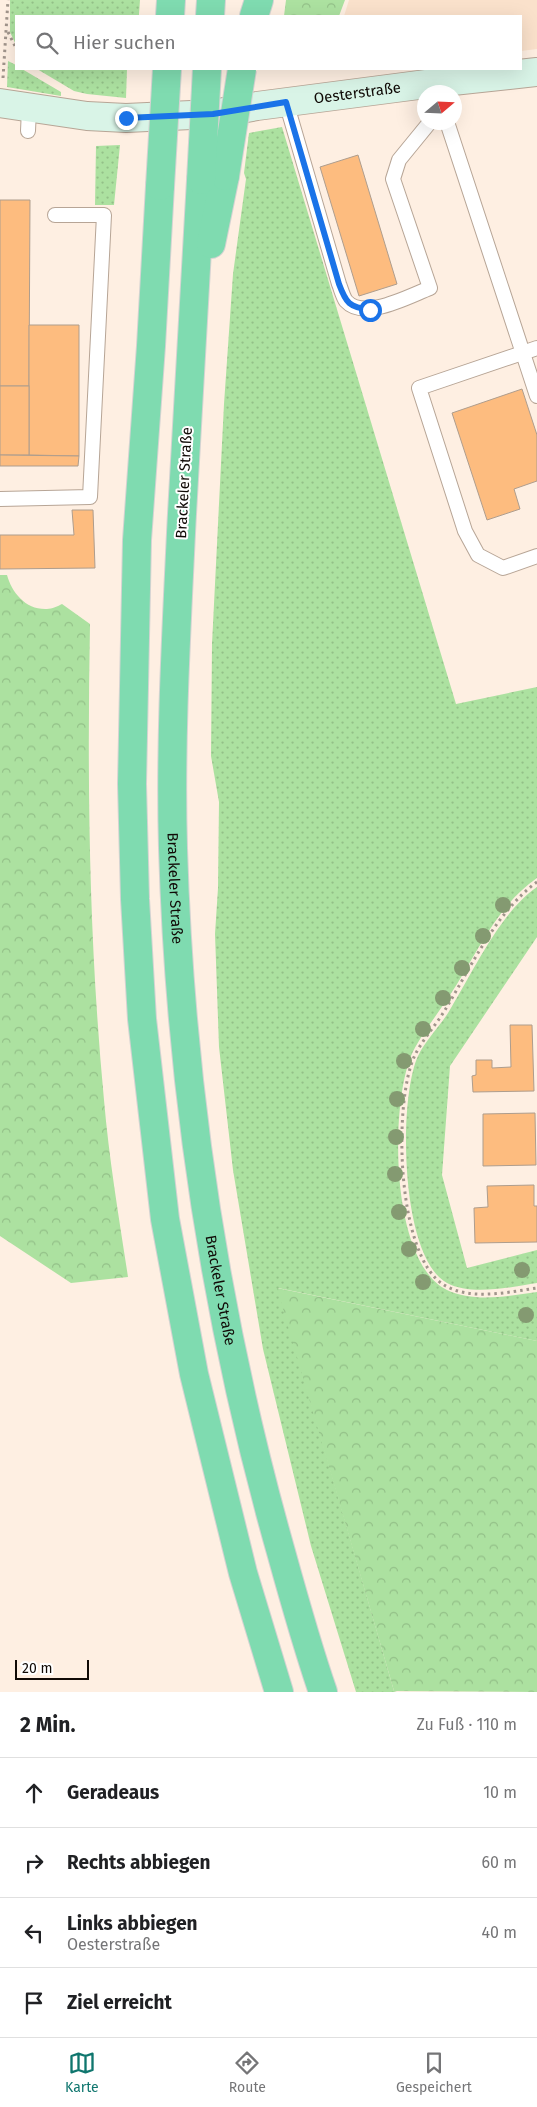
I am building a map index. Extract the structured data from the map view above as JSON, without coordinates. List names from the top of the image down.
{
  "streets": {
    "highway": ["Brackeler Straße"],
    "street": ["Oesterstraße"]
  },
  "scale_bar": "20 m",
  "north": "right",
  "page": {
    "search": "Hier suchen",
    "scale": "20 m",
    "heading": ["2 Min.", "Zu Fuß · 110 m"],
    "list": [
      ["Geradeaus", "10 m"],
      ["Rechts abbiegen", "60 m"],
      ["Links abbiegen", "Oesterstraße", "40 m"],
      "Ziel erreicht"
    ],
    "nav": ["Karte", "Route", "Gespeichert"]
  }
}
